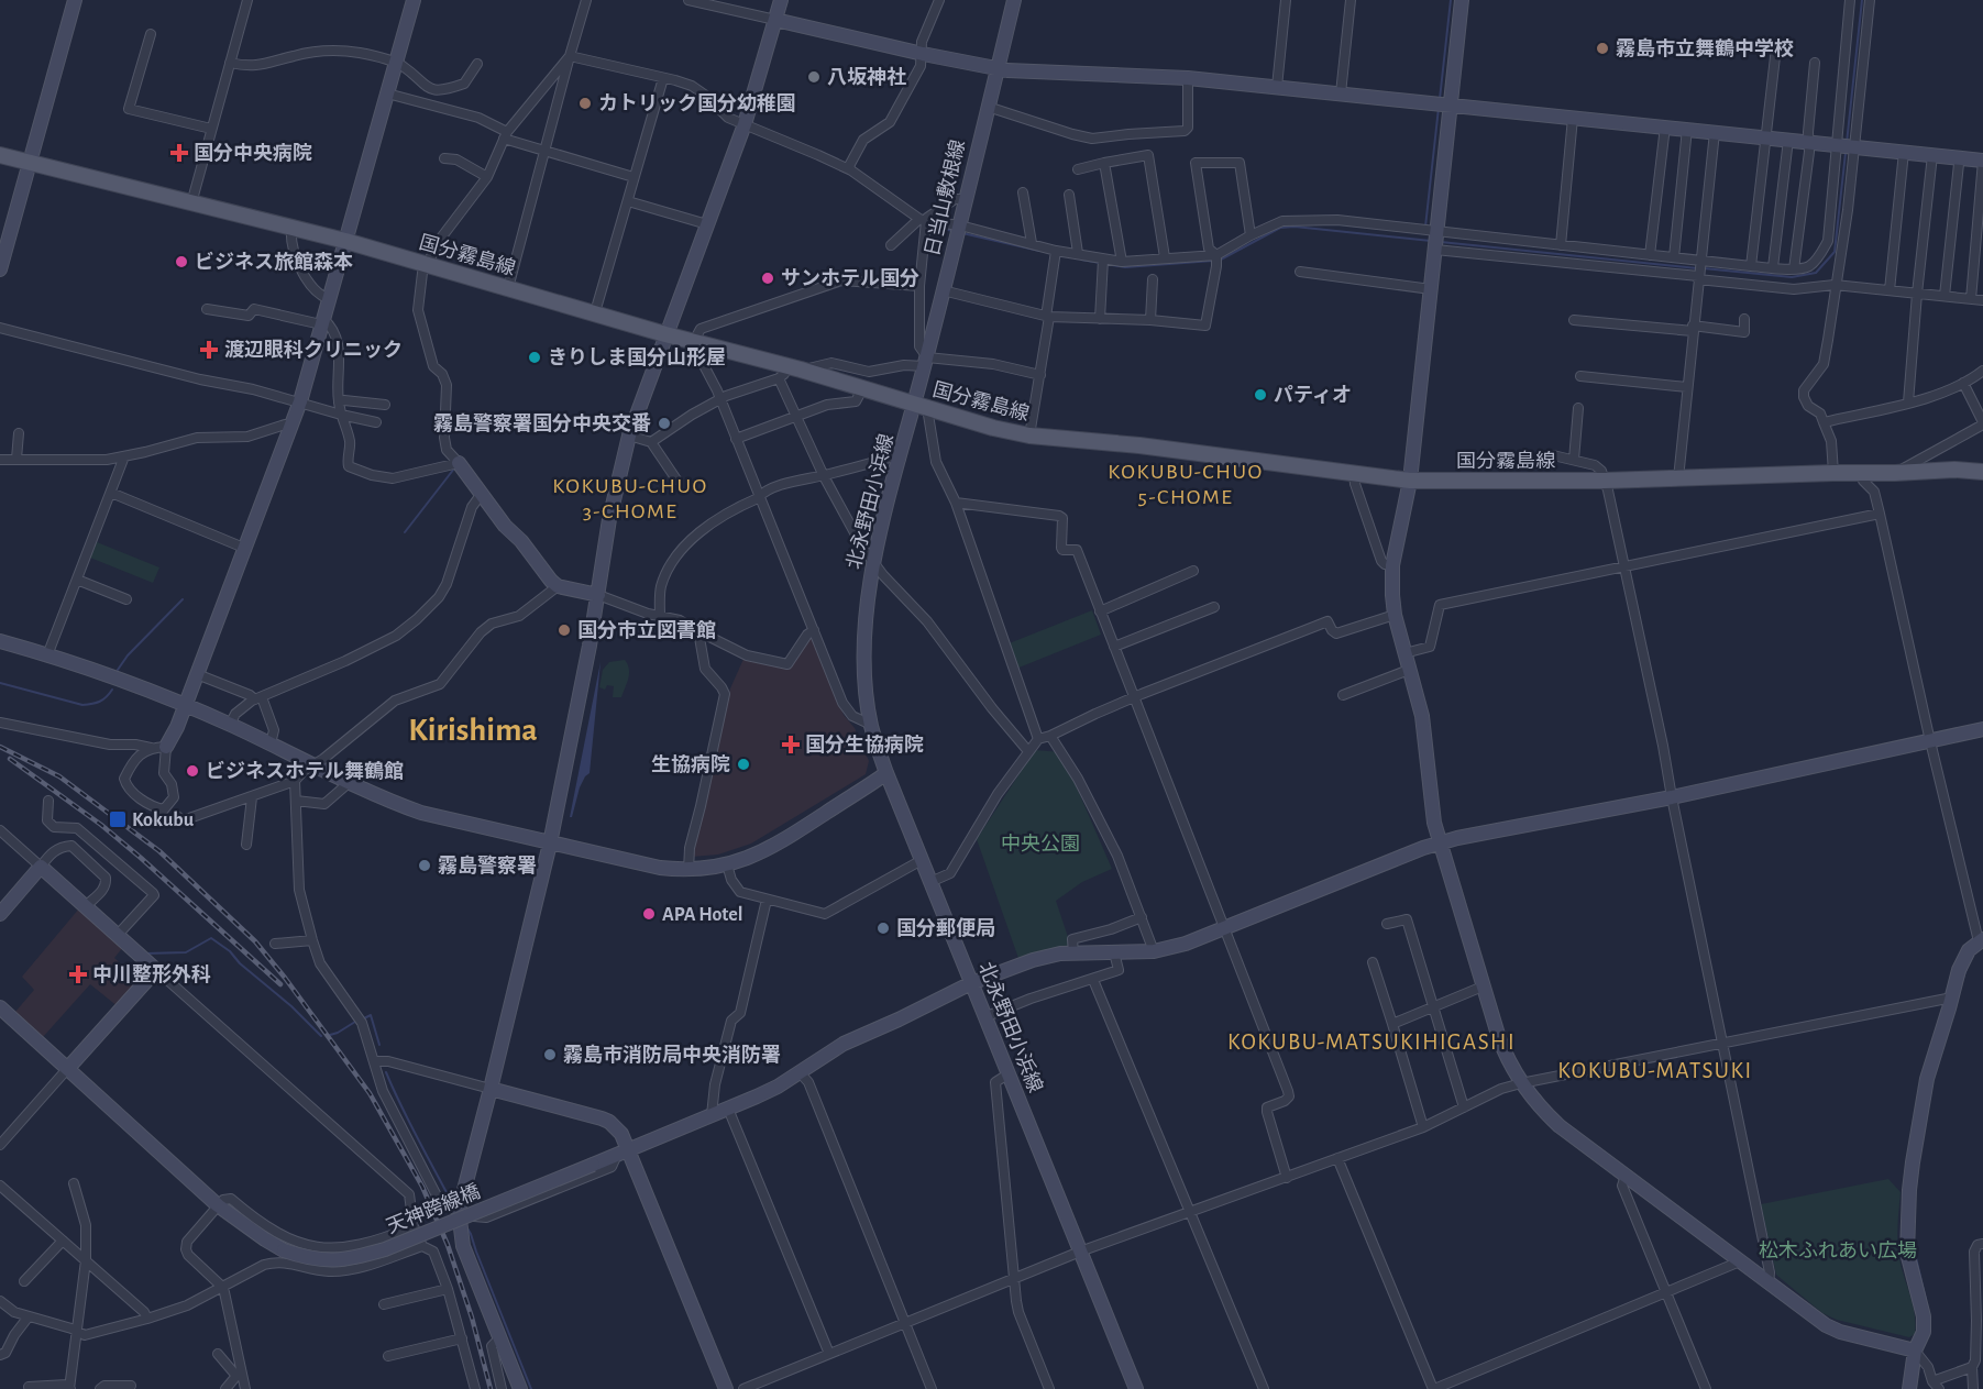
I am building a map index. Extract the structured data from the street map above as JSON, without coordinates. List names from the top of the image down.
{
  "streets": {
    "main road": ["国分霧島線"],
    "street": ["日当山敷根線", "北永野田小浜線", "天神跨線橋"]
  },
  "crossings": [
    ["日当山敷根線", "国分霧島線"],
    ["日当山敷根線", "北永野田小浜線"],
    ["国分霧島線", "北永野田小浜線"],
    ["北永野田小浜線", "天神跨線橋"]
  ],
  "districts": [
    "KOKUBU-CHUO 5-CHOME",
    "KOKUBU-CHUO 3-CHOME",
    "Kirishima",
    "KOKUBU-MATSUKIHIGASHI",
    "KOKUBU-MATSUKI"
  ],
  "parks": ["中央公園", "松木ふれあい広場"],
  "places": {
    "other": [
      "霧島市立舞鶴中学校",
      "八坂神社",
      "カトリック国分幼稚園",
      "ビジネス旅館森本",
      "サンホテル国分",
      "きりしま国分山形屋",
      "パティオ",
      "霧島警察署国分中央交番",
      "国分市立図書館",
      "生協病院",
      "ビジネスホテル舞鶴館",
      "霧島警察署",
      "APA Hotel",
      "国分郵便局",
      "霧島市消防局中央消防署"
    ],
    "health": [
      "国分中央病院",
      "渡辺眼科クリニック",
      "国分生協病院",
      "中川整形外科"
    ],
    "transit": ["Kokubu"]
  }
}
